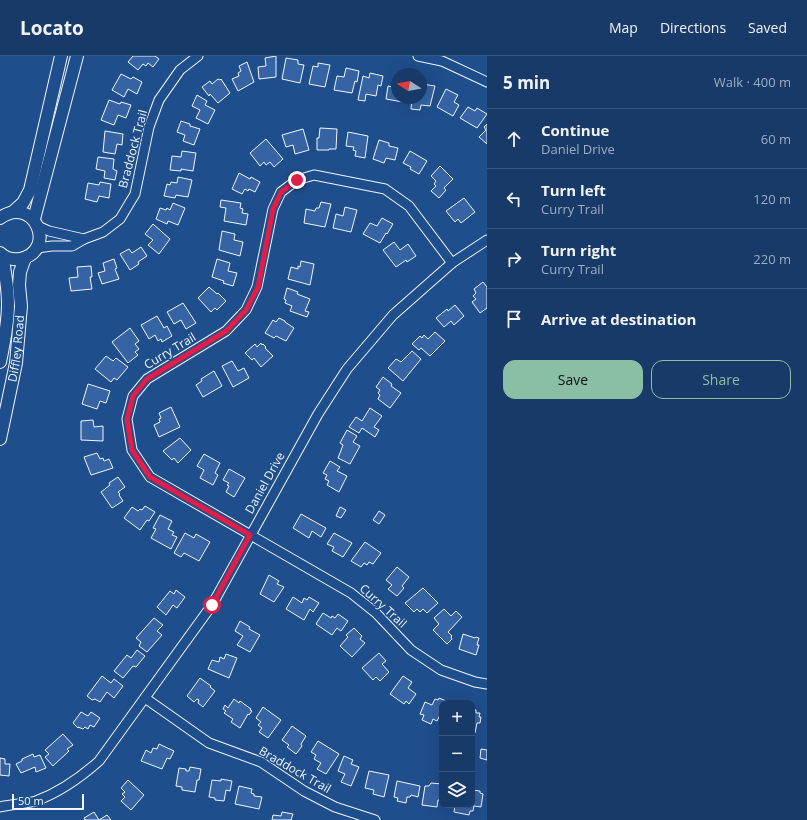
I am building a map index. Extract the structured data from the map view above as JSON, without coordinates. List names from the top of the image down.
{
  "streets": {
    "main road": ["Diffley Road"],
    "street": ["Braddock Trail", "Curry Trail", "Daniel Drive"]
  },
  "crossings": [
    ["Braddock Trail", "Daniel Drive"],
    ["Curry Trail", "Daniel Drive"]
  ],
  "scale_bar": "50 m",
  "north": "left",
  "page": {
    "header": "Locato",
    "nav": ["Map", "Directions", "Saved"],
    "heading": ["5 min", "Walk · 400 m"],
    "list": [
      ["Continue", "Daniel Drive", "60 m"],
      ["Turn left", "Curry Trail", "120 m"],
      ["Turn right", "Curry Trail", "220 m"],
      "Arrive at destination"
    ],
    "buttons": ["Save", "Share"],
    "map_buttons": ["+", "−"],
    "scale": "50 m"
  }
}
